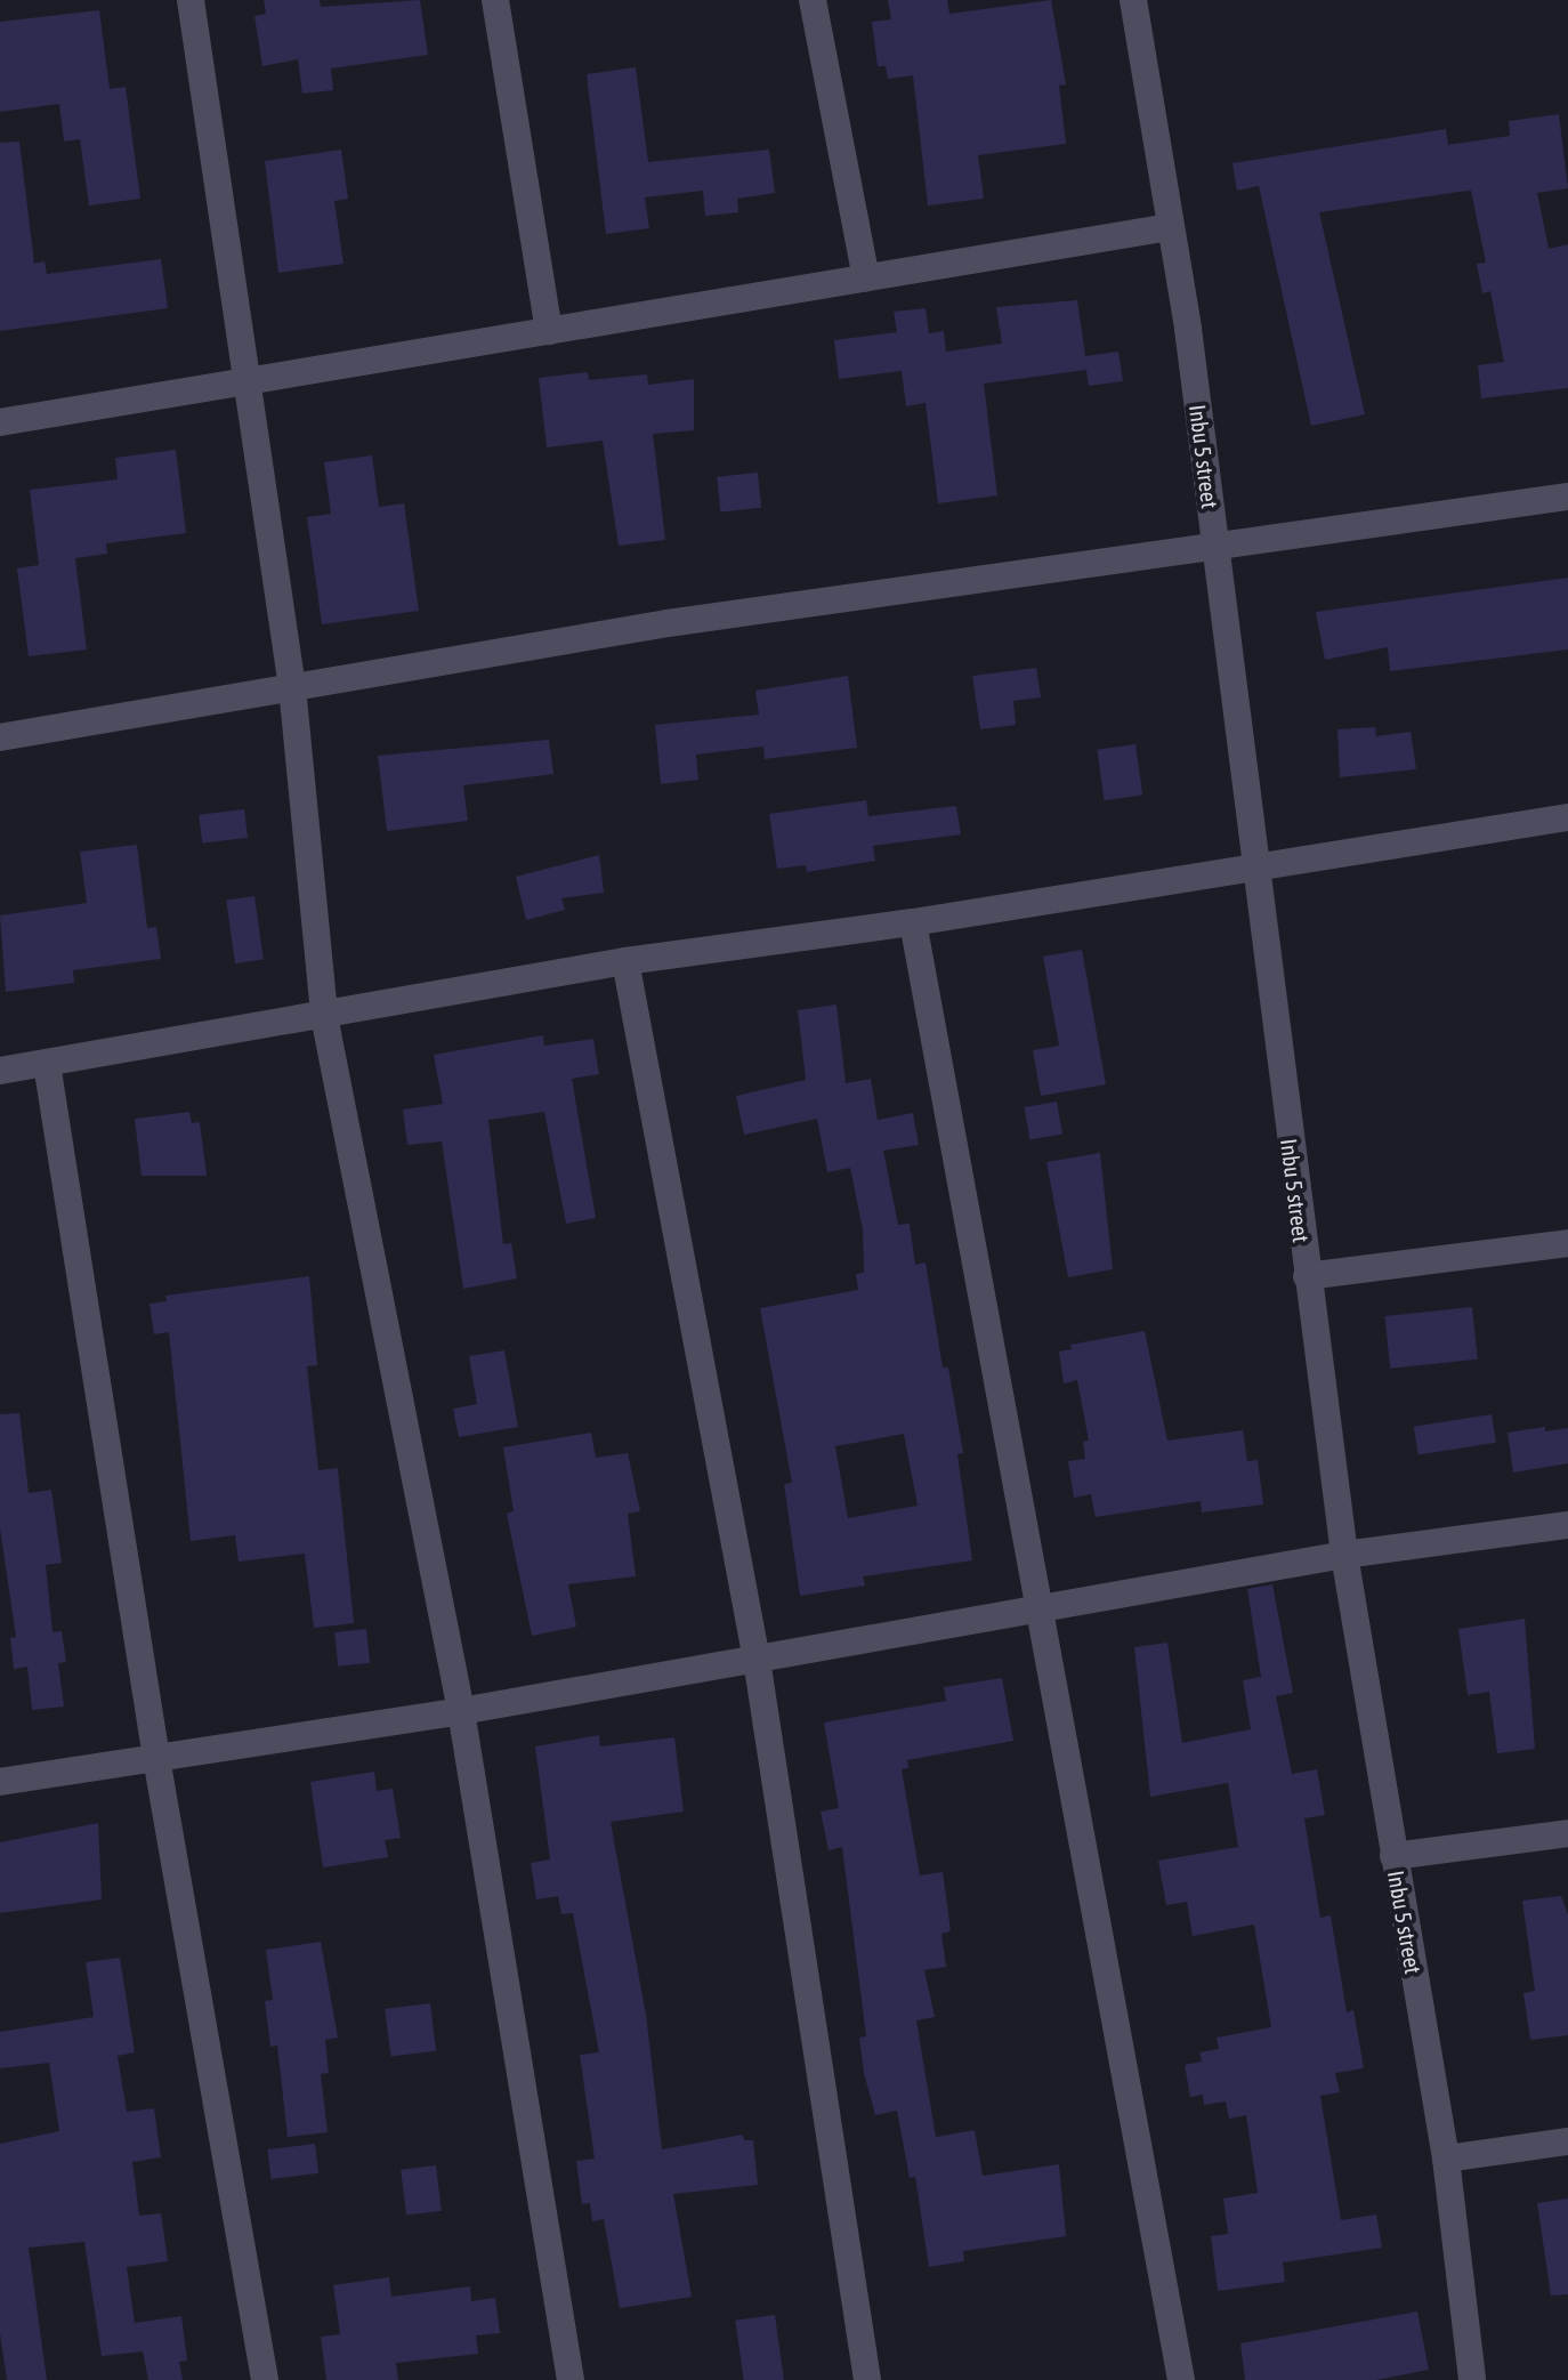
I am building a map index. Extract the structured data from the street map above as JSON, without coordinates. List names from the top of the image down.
{
  "streets": {
    "street": ["Inbu 5 street"]
  }
}
